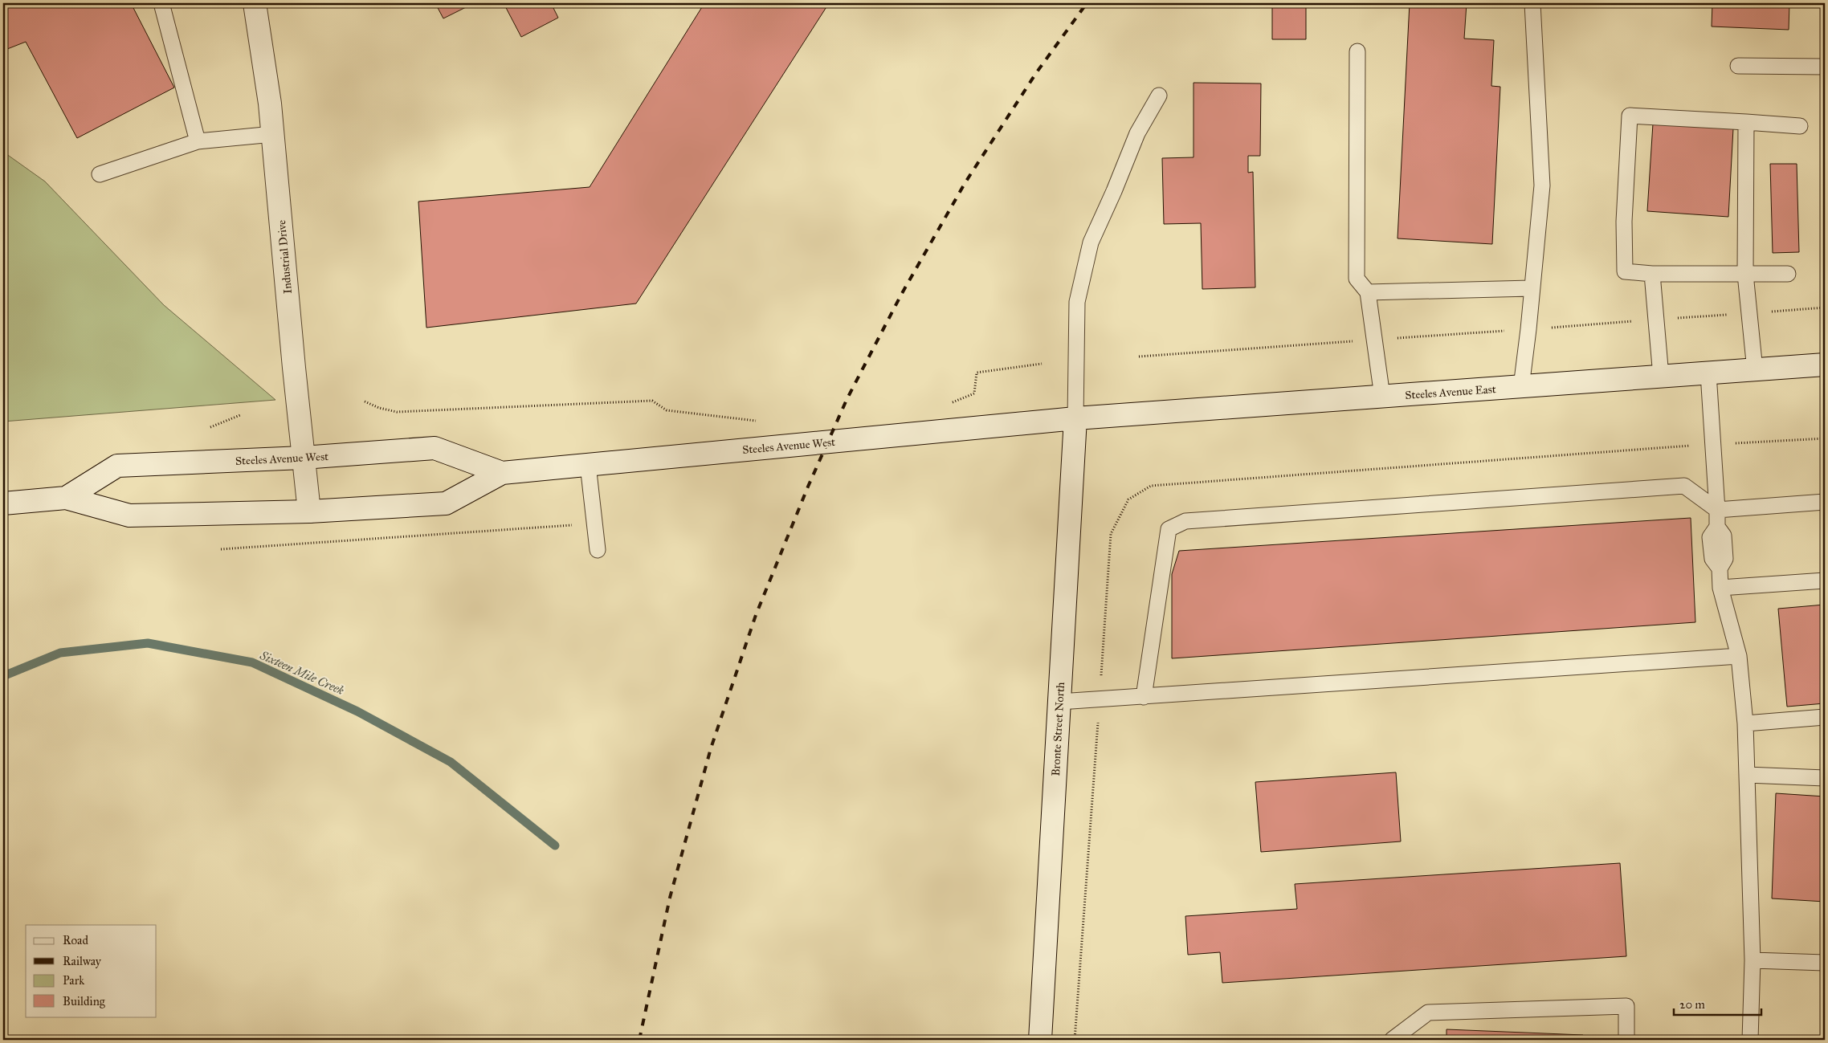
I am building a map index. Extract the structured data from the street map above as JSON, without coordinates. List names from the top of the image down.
{
  "streets": {
    "main road": [
      "Industrial Drive",
      "Steeles Avenue East",
      "Steeles Avenue West",
      "Bronte Street North"
    ]
  },
  "crossings": [
    ["Industrial Drive", "Steeles Avenue West"],
    ["Steeles Avenue East", "Steeles Avenue West"],
    ["Steeles Avenue East", "Bronte Street North"],
    ["Steeles Avenue West", "Bronte Street North"]
  ],
  "water": ["Sixteen Mile Creek"],
  "legend": [
    "Road",
    "Railway",
    "Park",
    "Building"
  ],
  "scale_bar": "20 m"
}
